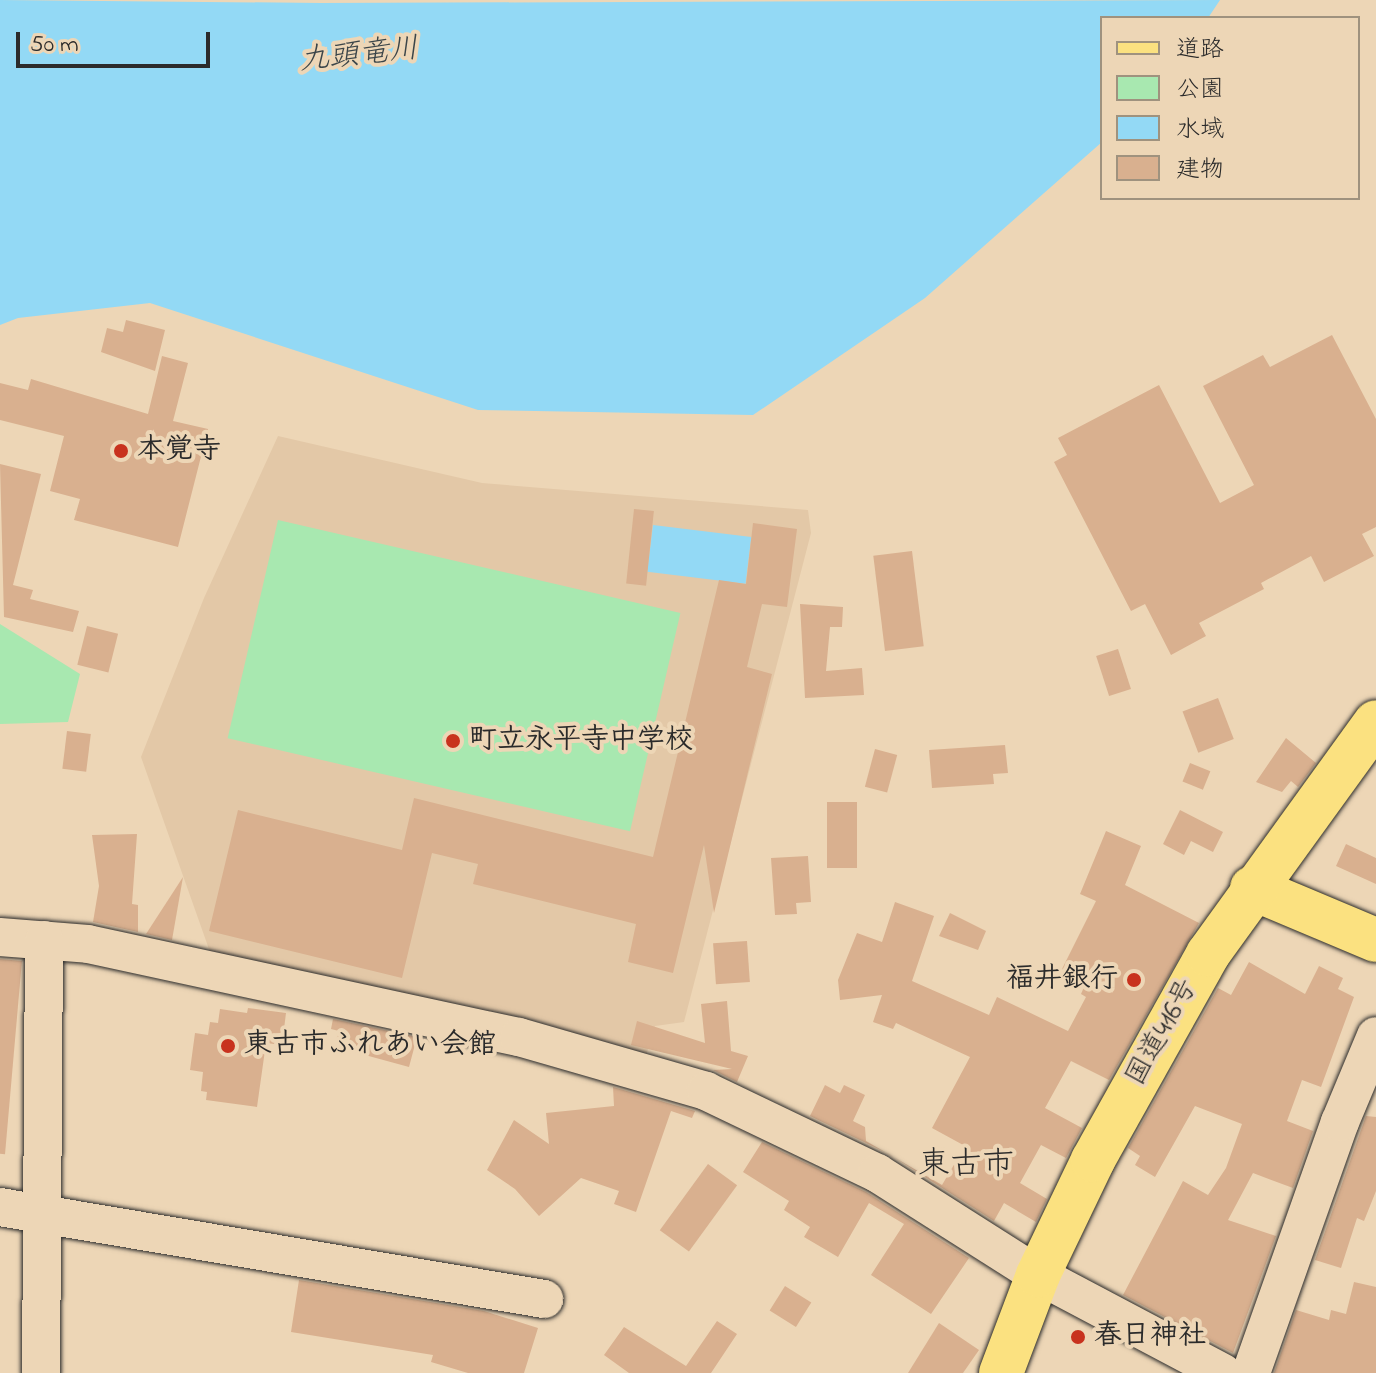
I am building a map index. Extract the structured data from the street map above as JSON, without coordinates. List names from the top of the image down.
{
  "streets": {
    "main road": ["国道416号"]
  },
  "districts": ["東古市"],
  "water": ["九頭竜川"],
  "places": [
    "本覚寺",
    "町立永平寺中学校",
    "福井銀行",
    "東古市ふれあい会館",
    "春日神社"
  ],
  "legend": [
    "道路",
    "公園",
    "水域",
    "建物"
  ],
  "scale_bar": "50 m"
}
